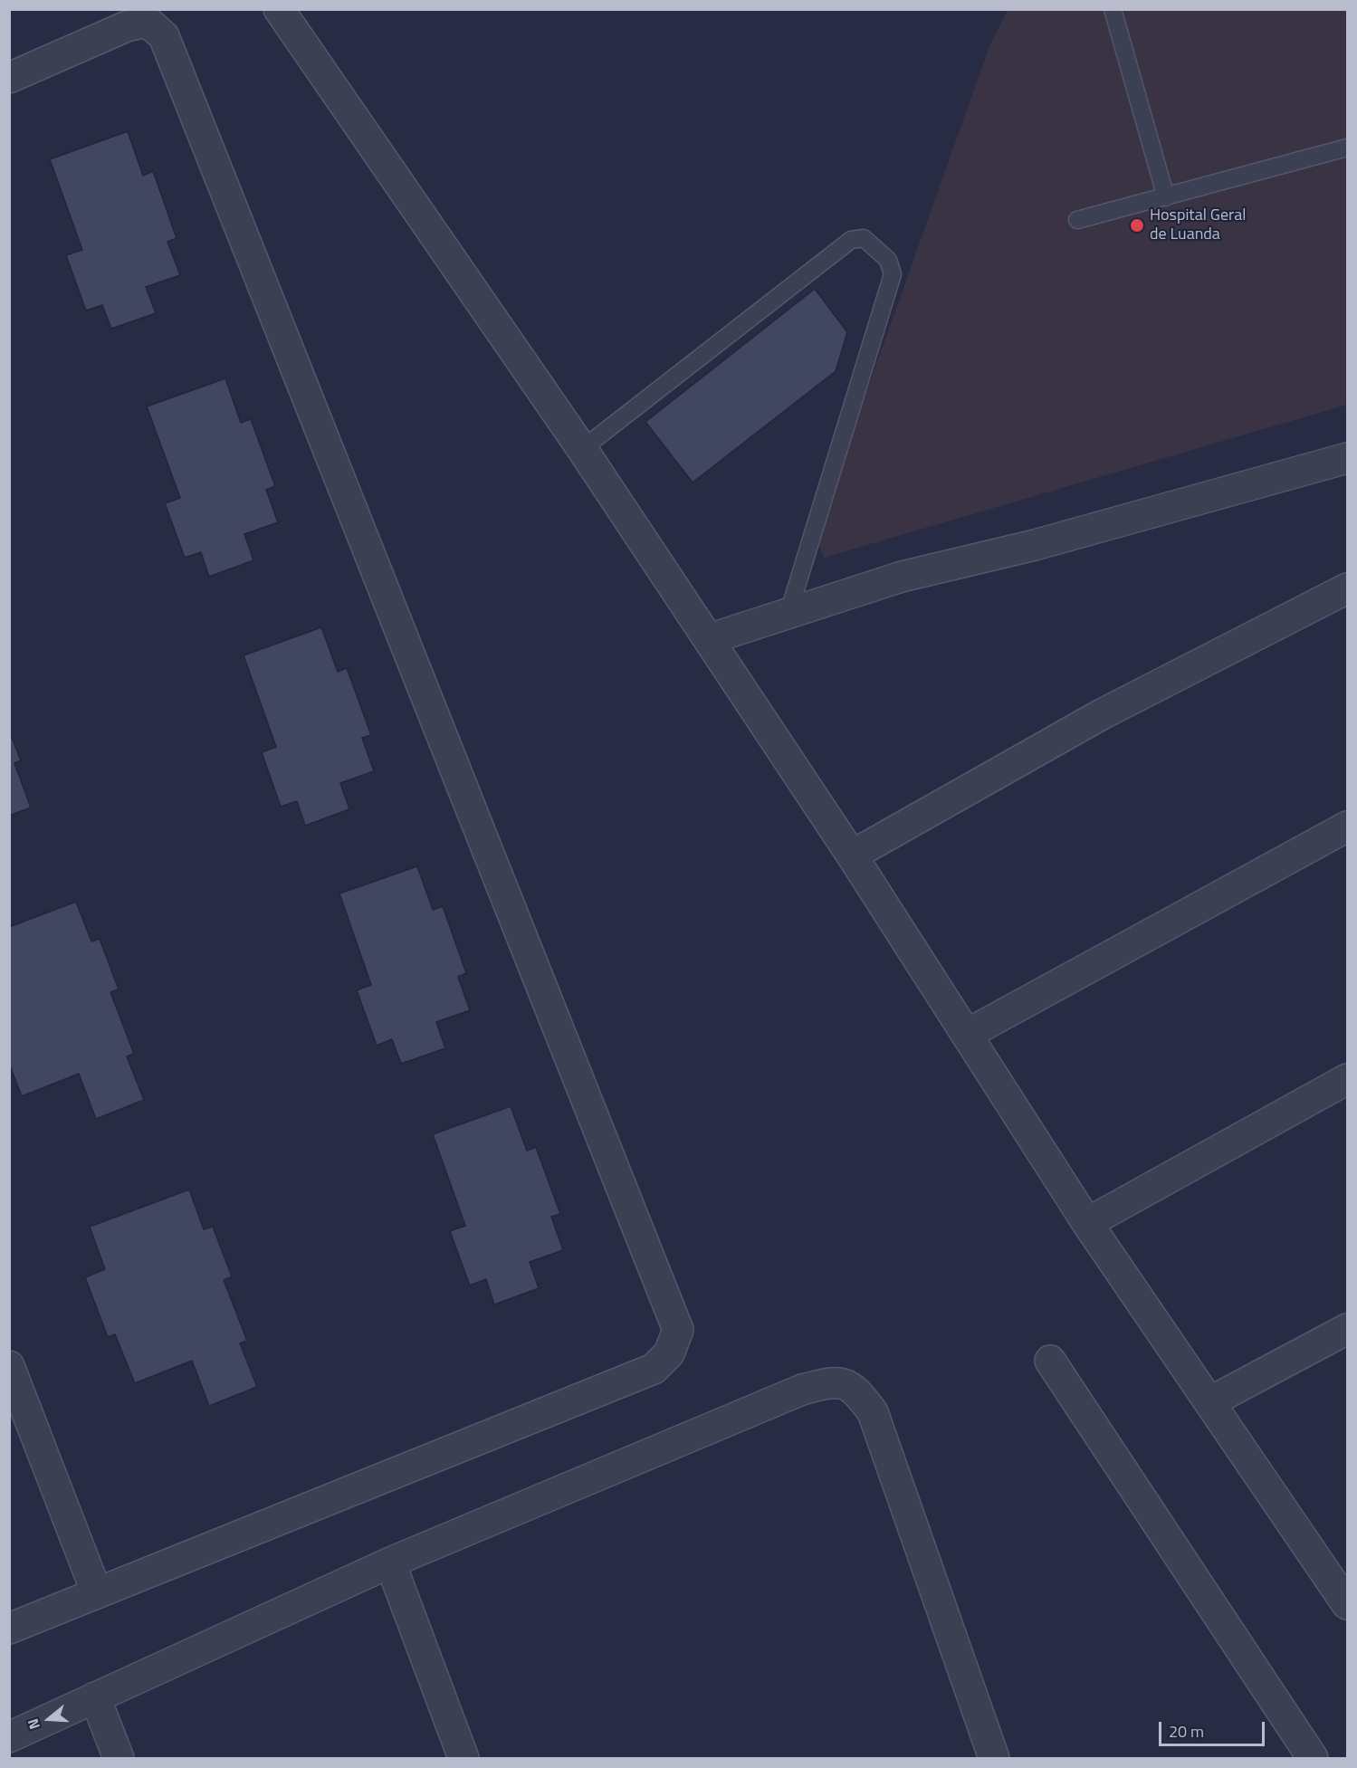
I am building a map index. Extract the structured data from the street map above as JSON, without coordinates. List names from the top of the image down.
{
  "places": ["Hospital Geral de Luanda"],
  "scale_bar": "20 m",
  "north": "left"
}
